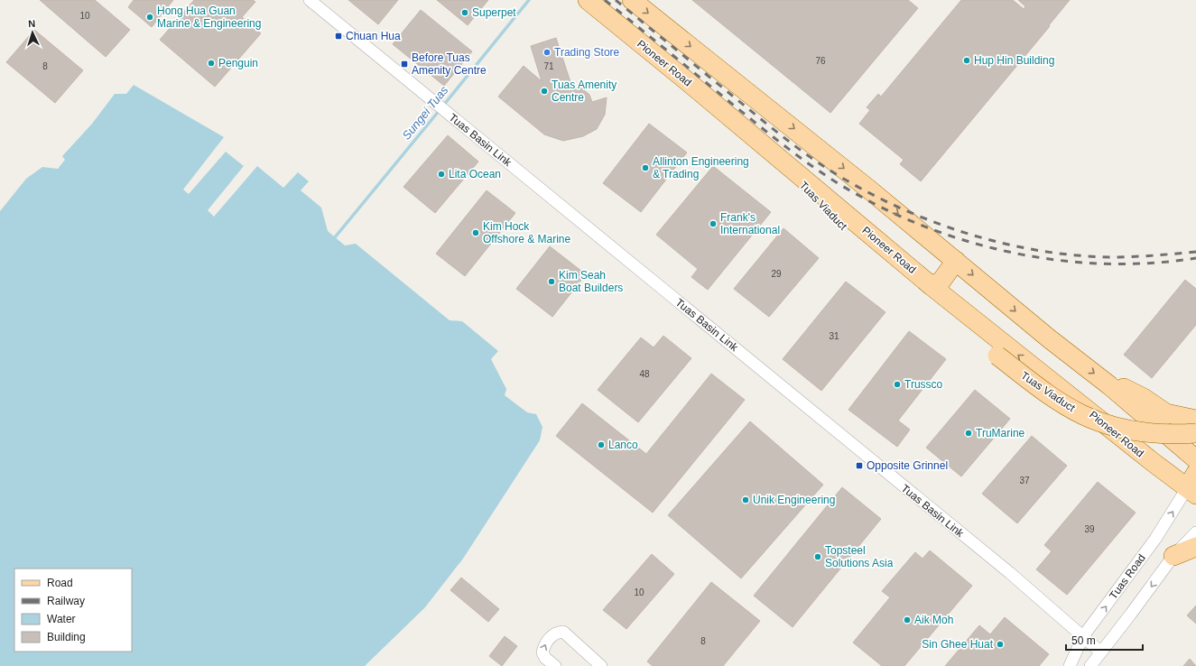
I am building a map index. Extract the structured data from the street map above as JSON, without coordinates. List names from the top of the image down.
{
  "streets": {
    "main road": ["Pioneer Road", "Tuas Viaduct"],
    "street": ["Tuas Basin Link", "Tuas Road"]
  },
  "crossings": [
    ["Pioneer Road", "Tuas Road"],
    ["Tuas Basin Link", "Tuas Road"]
  ],
  "water": ["Sungei Tuas"],
  "places": {
    "other": [
      "Superpet",
      "Hong Hua Guan Marine & Engineering",
      "Trading Store",
      "Hup Hin Building",
      "Penguin",
      "Tuas Amenity Centre",
      "Allinton Engineering & Trading",
      "Lita Ocean",
      "Frank's International",
      "Kim Hock Offshore & Marine",
      "Kim Seah Boat Builders",
      "Trussco",
      "TruMarine",
      "Lanco",
      "Unik Engineering",
      "Topsteel Solutions Asia",
      "Aik Moh",
      "Sin Ghee Huat"
    ],
    "transit": ["Chuan Hua", "Before Tuas Amenity Centre", "Opposite Grinnel"]
  },
  "house_numbers": [
    "10",
    "76",
    "8",
    "71",
    "29",
    "31",
    "48",
    "37",
    "39",
    "10",
    "8"
  ],
  "legend": [
    "Road",
    "Railway",
    "Water",
    "Building"
  ],
  "scale_bar": "50 m",
  "north": "top"
}
